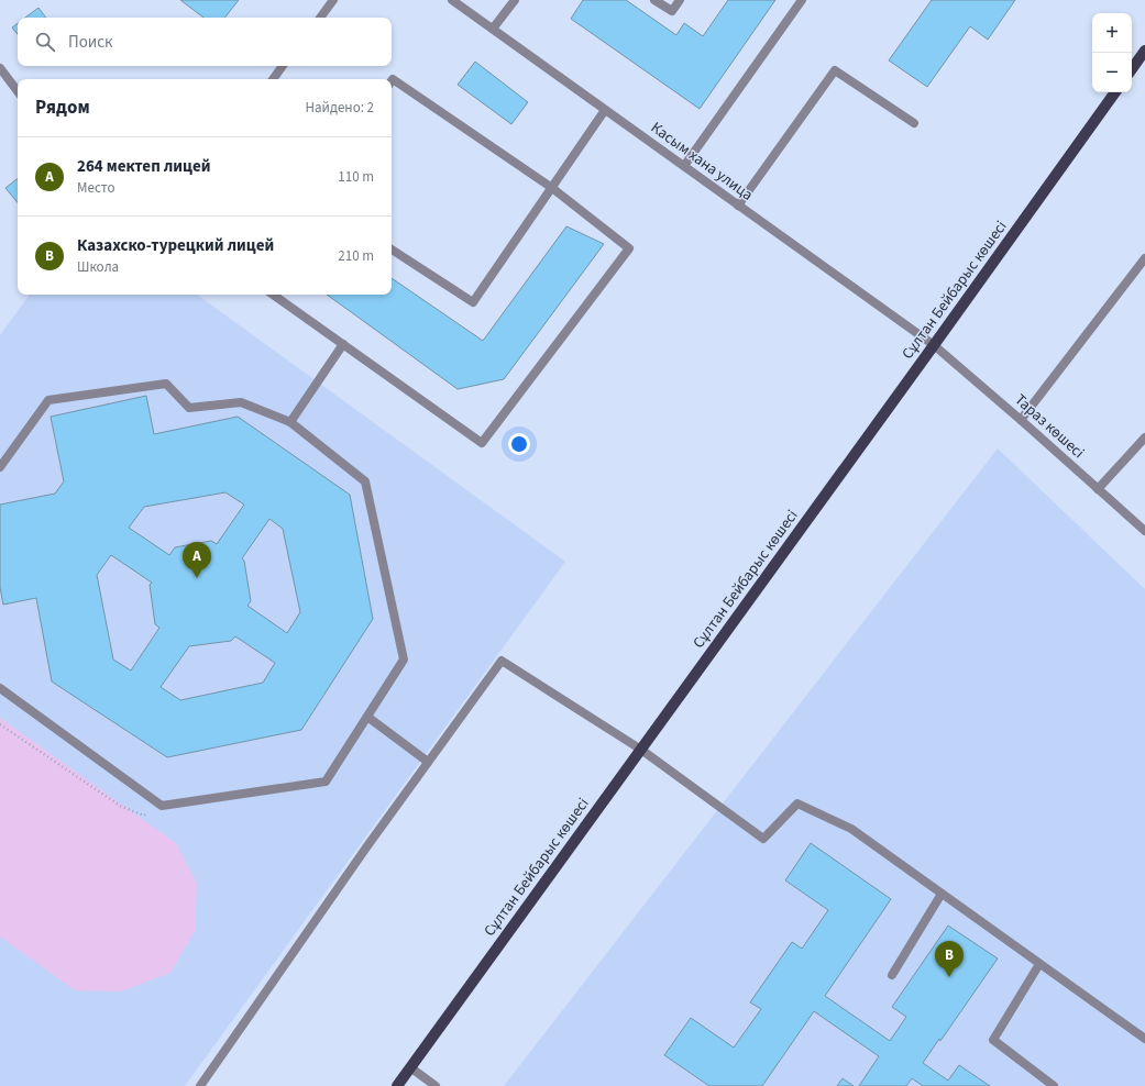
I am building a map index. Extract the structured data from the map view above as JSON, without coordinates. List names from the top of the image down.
{
  "streets": {
    "main road": ["Сұлтан Бейбарыс көшесі"],
    "street": ["Касым хана улица", "Тараз көшесі"]
  },
  "crossings": [
    ["Касым хана улица", "Сұлтан Бейбарыс көшесі"],
    ["Касым хана улица", "Тараз көшесі"],
    ["Сұлтан Бейбарыс көшесі", "Тараз көшесі"]
  ],
  "page": {
    "map_buttons": ["+", "−"],
    "search": "Поиск",
    "heading": ["Рядом", "Найдено: 2"],
    "list": [
      {
        "mark": "A",
        "name": "264 мектеп лицей",
        "note": "Место",
        "value": "110 m"
      },
      {
        "mark": "B",
        "name": "Казахско-турецкий лицей",
        "note": "Школа",
        "value": "210 m"
      }
    ],
    "pins": ["A", "B"]
  }
}
